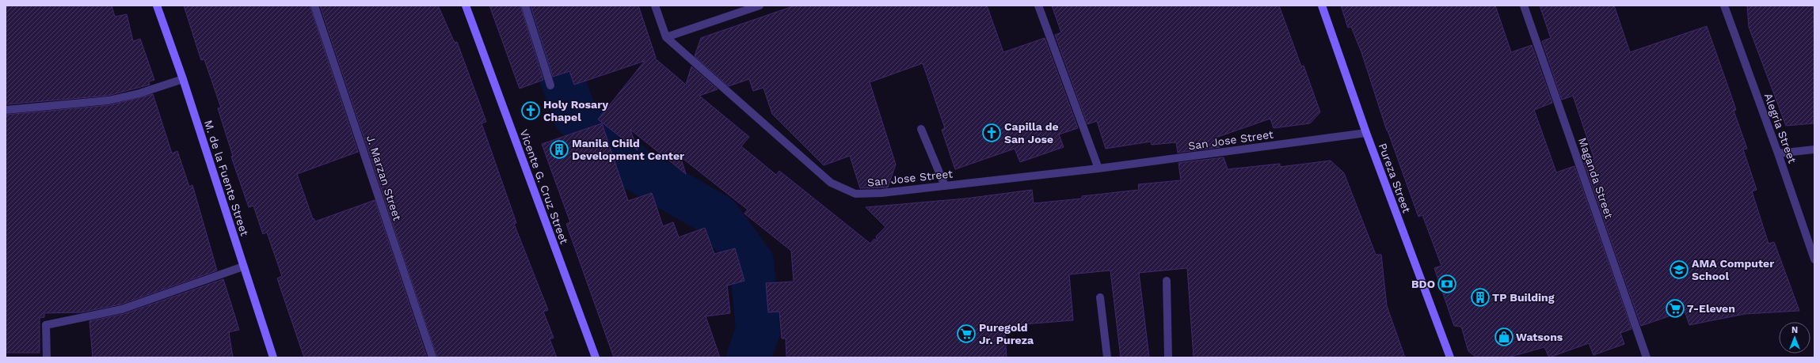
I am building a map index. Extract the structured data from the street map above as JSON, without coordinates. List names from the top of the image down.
{
  "streets": {
    "street": [
      "Alegria Street",
      "San Jose Street",
      "M. de la Fuente Street",
      "J. Marzan Street",
      "Pureza Street",
      "Maganda Street",
      "Vicente G. Cruz Street"
    ]
  },
  "crossings": [
    ["San Jose Street", "Pureza Street"]
  ],
  "places": {
    "church": ["Holy Rosary Chapel", "Capilla de San Jose"],
    "building": ["Manila Child Development Center", "TP Building"],
    "school or university": ["AMA Computer School"],
    "bank": ["BDO"],
    "supermarket": ["7-Eleven", "Puregold Jr. Pureza"],
    "shop": ["Watsons"]
  },
  "north": "top"
}
